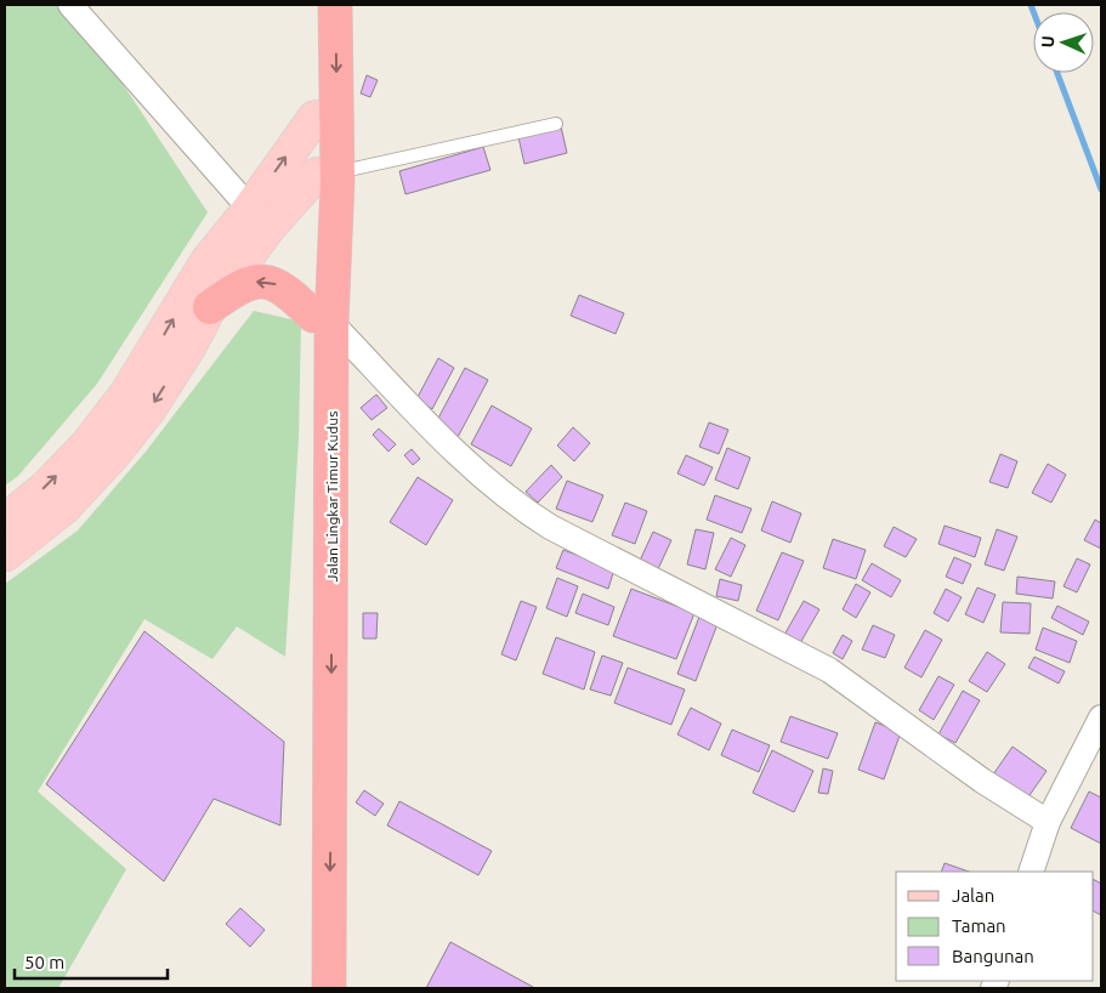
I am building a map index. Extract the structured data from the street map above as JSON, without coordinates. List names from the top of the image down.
{
  "streets": {
    "highway": ["Jalan Lingkar Timur Kudus"]
  },
  "legend": ["Jalan", "Taman", "Bangunan"],
  "scale_bar": "50 m",
  "north": "left"
}
